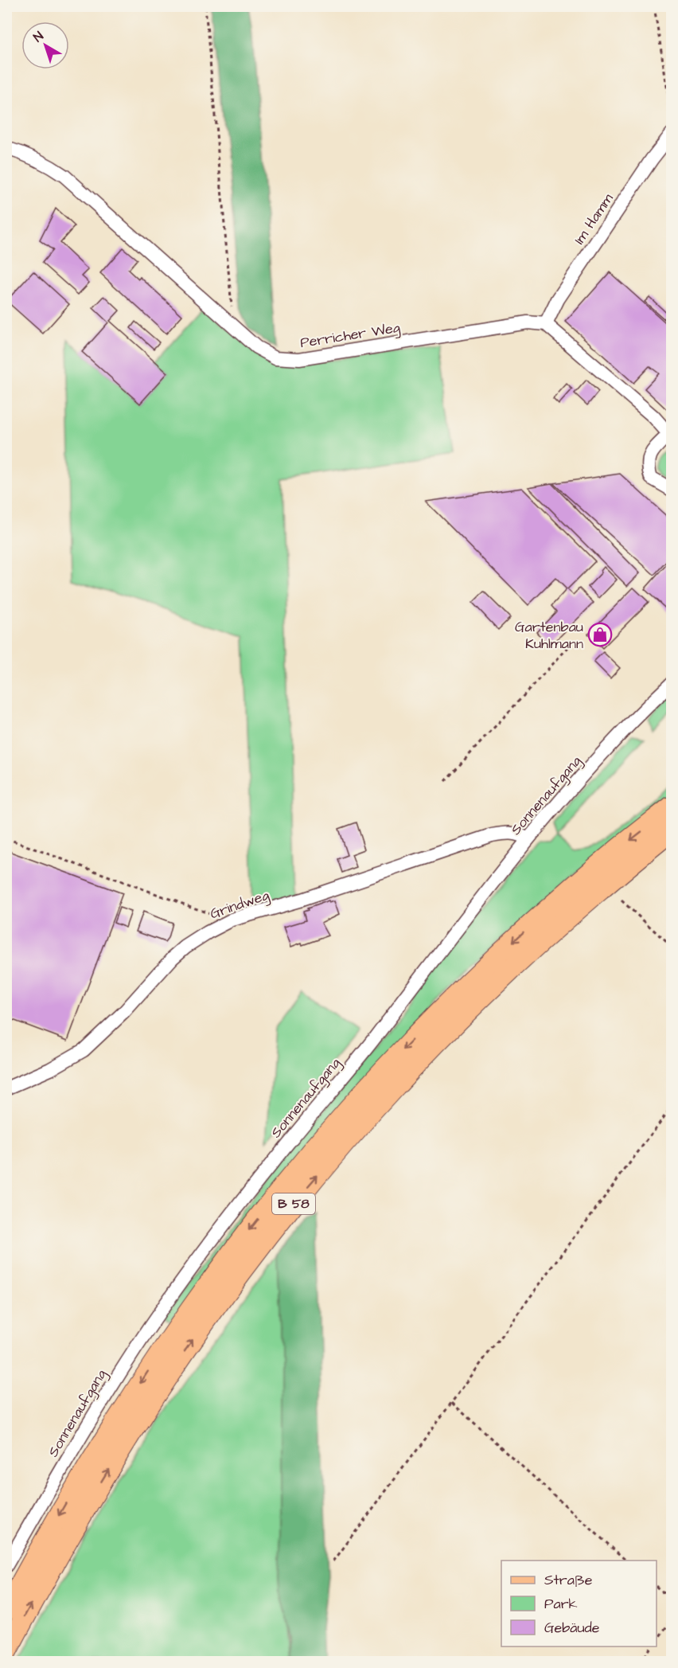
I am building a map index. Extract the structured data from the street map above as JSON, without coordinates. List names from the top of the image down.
{
  "streets": {
    "main road": ["B 58"],
    "street": [
      "Im Hamm",
      "Perricher Weg",
      "Sonnenaufgang",
      "Grindweg"
    ]
  },
  "crossings": [
    ["Im Hamm", "Perricher Weg"],
    ["Sonnenaufgang", "Grindweg"]
  ],
  "places": {
    "shop": ["Gartenbau Kuhlmann"]
  },
  "legend": ["Straße", "Park", "Gebäude"],
  "north": "top left"
}
